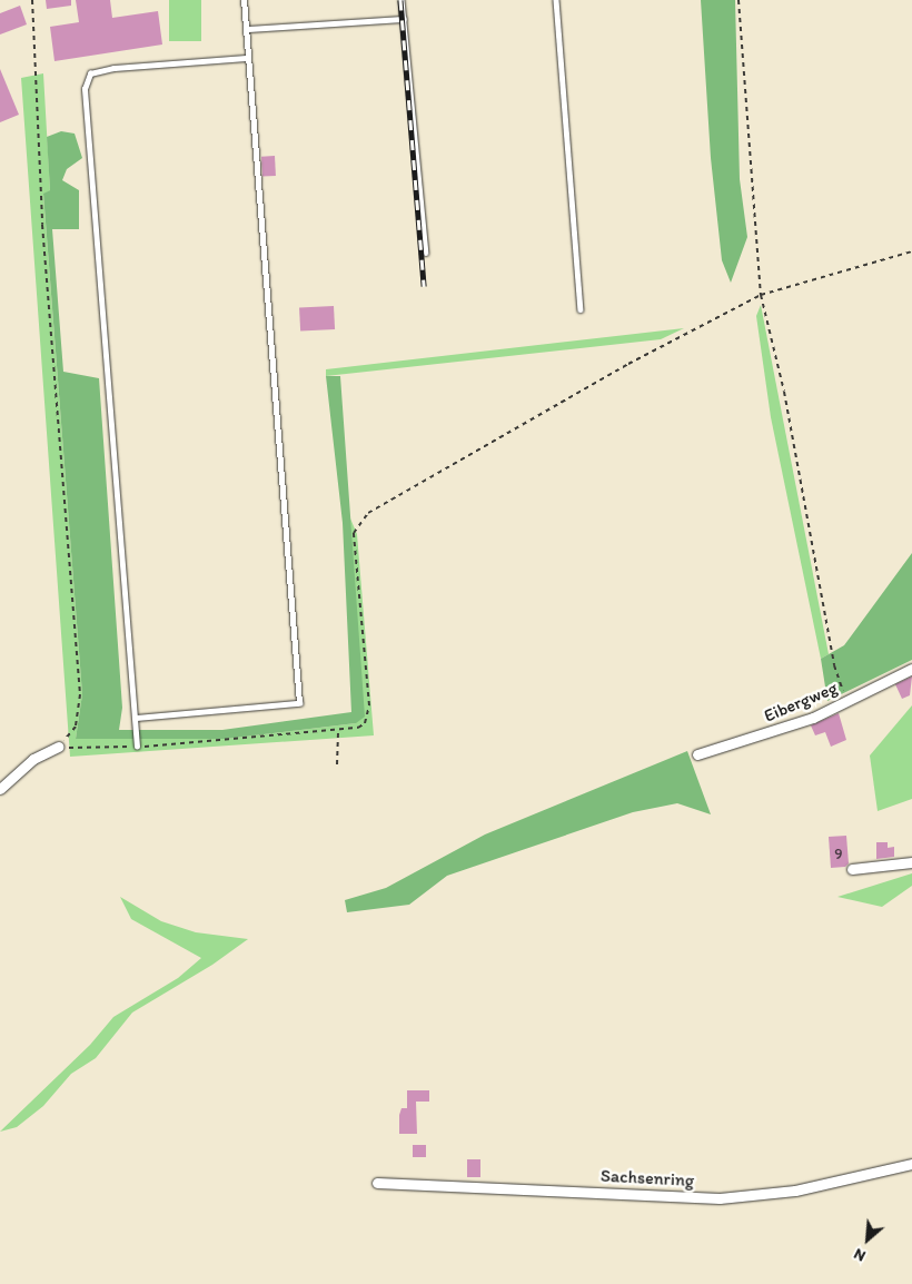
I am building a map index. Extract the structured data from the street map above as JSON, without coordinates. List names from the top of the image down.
{
  "streets": {
    "street": ["Eibergweg", "Sachsenring"]
  },
  "house_numbers": ["9"],
  "north": "bottom left"
}
